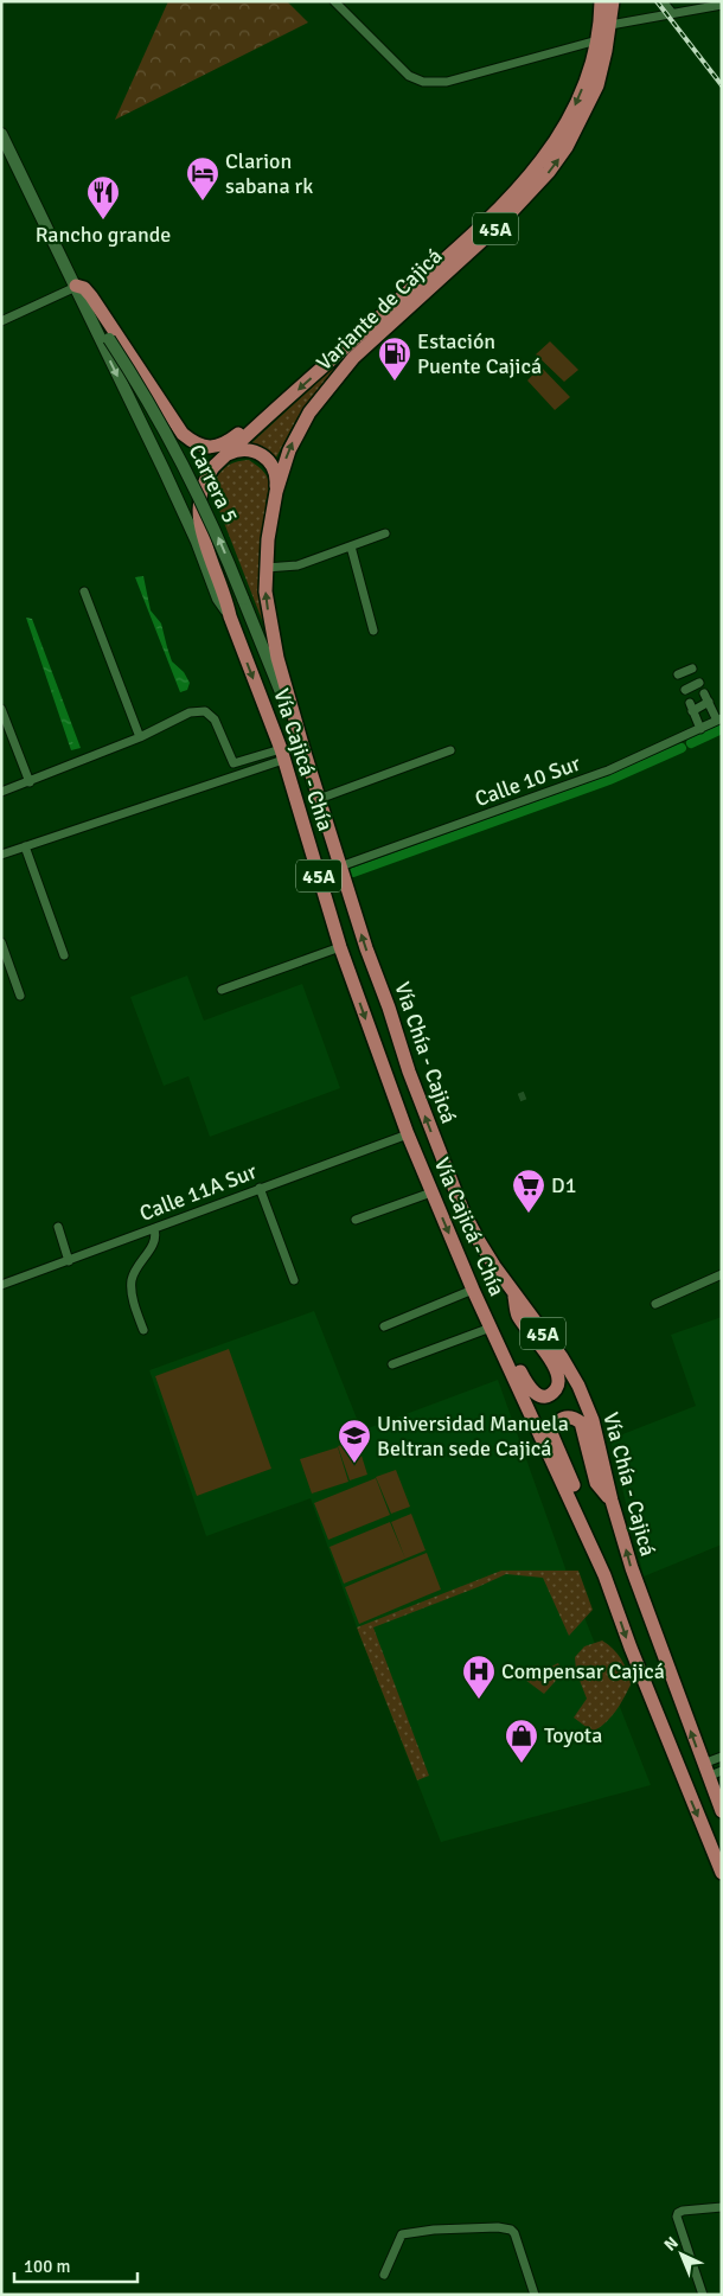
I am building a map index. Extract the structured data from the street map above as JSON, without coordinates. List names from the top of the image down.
{
  "streets": {
    "highway": [
      "45A",
      "Variante de Cajicá",
      "Vía Cajicá - Chía",
      "Vía Chía - Cajicá"
    ],
    "main road": ["Carrera 5"],
    "street": ["Calle 10 Sur", "Calle 11A Sur"]
  },
  "crossings": [
    ["Variante de Cajicá", "Carrera 5"],
    ["Variante de Cajicá", "Vía Cajicá - Chía"],
    ["Variante de Cajicá", "Vía Chía - Cajicá"],
    ["Carrera 5", "Vía Cajicá - Chía"],
    ["Carrera 5", "Vía Chía - Cajicá"],
    ["Vía Cajicá - Chía", "Calle 11A Sur"],
    ["Calle 10 Sur", "Vía Chía - Cajicá"]
  ],
  "one_way": ["Vía Cajicá - Chía", "Vía Chía - Cajicá"],
  "places": {
    "hotel": ["Clarion sabana rk"],
    "restaurant": ["Rancho grande"],
    "fuel station": ["Estación Puente Cajicá"],
    "supermarket": ["D1"],
    "school or university": ["Universidad Manuela Beltran sede Cajicá"],
    "hospital": ["Compensar Cajicá"],
    "shop": ["Toyota"]
  },
  "scale_bar": "100 m",
  "north": "top left"
}
